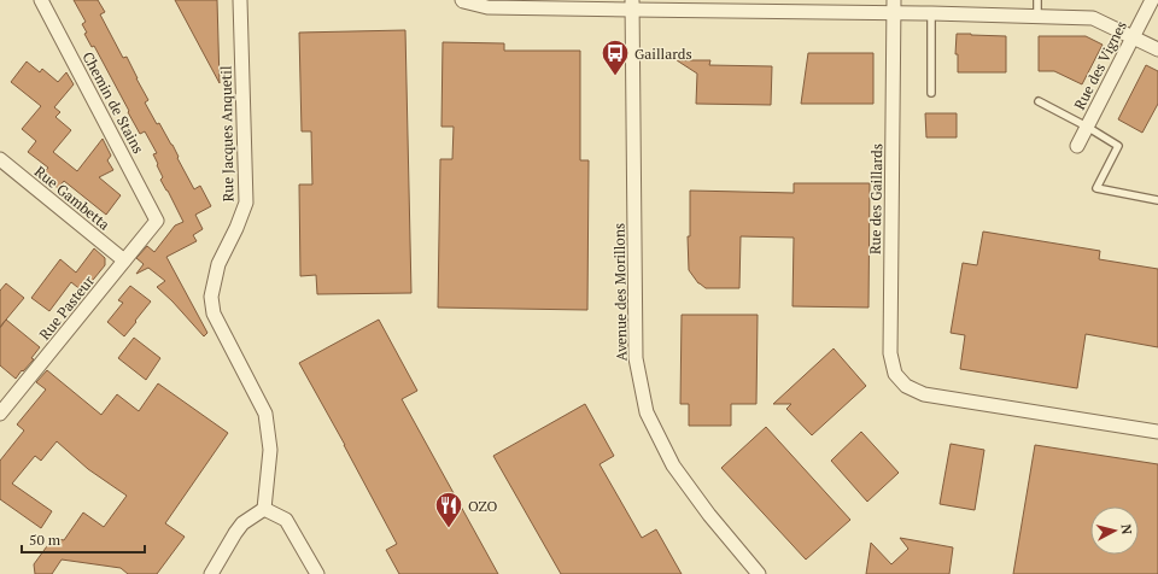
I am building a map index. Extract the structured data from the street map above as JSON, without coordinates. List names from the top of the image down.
{
  "streets": {
    "street": [
      "Rue des Vignes",
      "Chemin de Stains",
      "Rue Jacques Anquetil",
      "Rue Gambetta",
      "Rue des Gaillards",
      "Avenue des Morillons",
      "Rue Pasteur"
    ]
  },
  "crossings": [
    ["Chemin de Stains", "Rue Pasteur"],
    ["Rue Gambetta", "Rue Pasteur"]
  ],
  "places": {
    "bus stop": ["Gaillards"],
    "restaurant": ["OZO"]
  },
  "scale_bar": "50 m",
  "north": "right"
}
